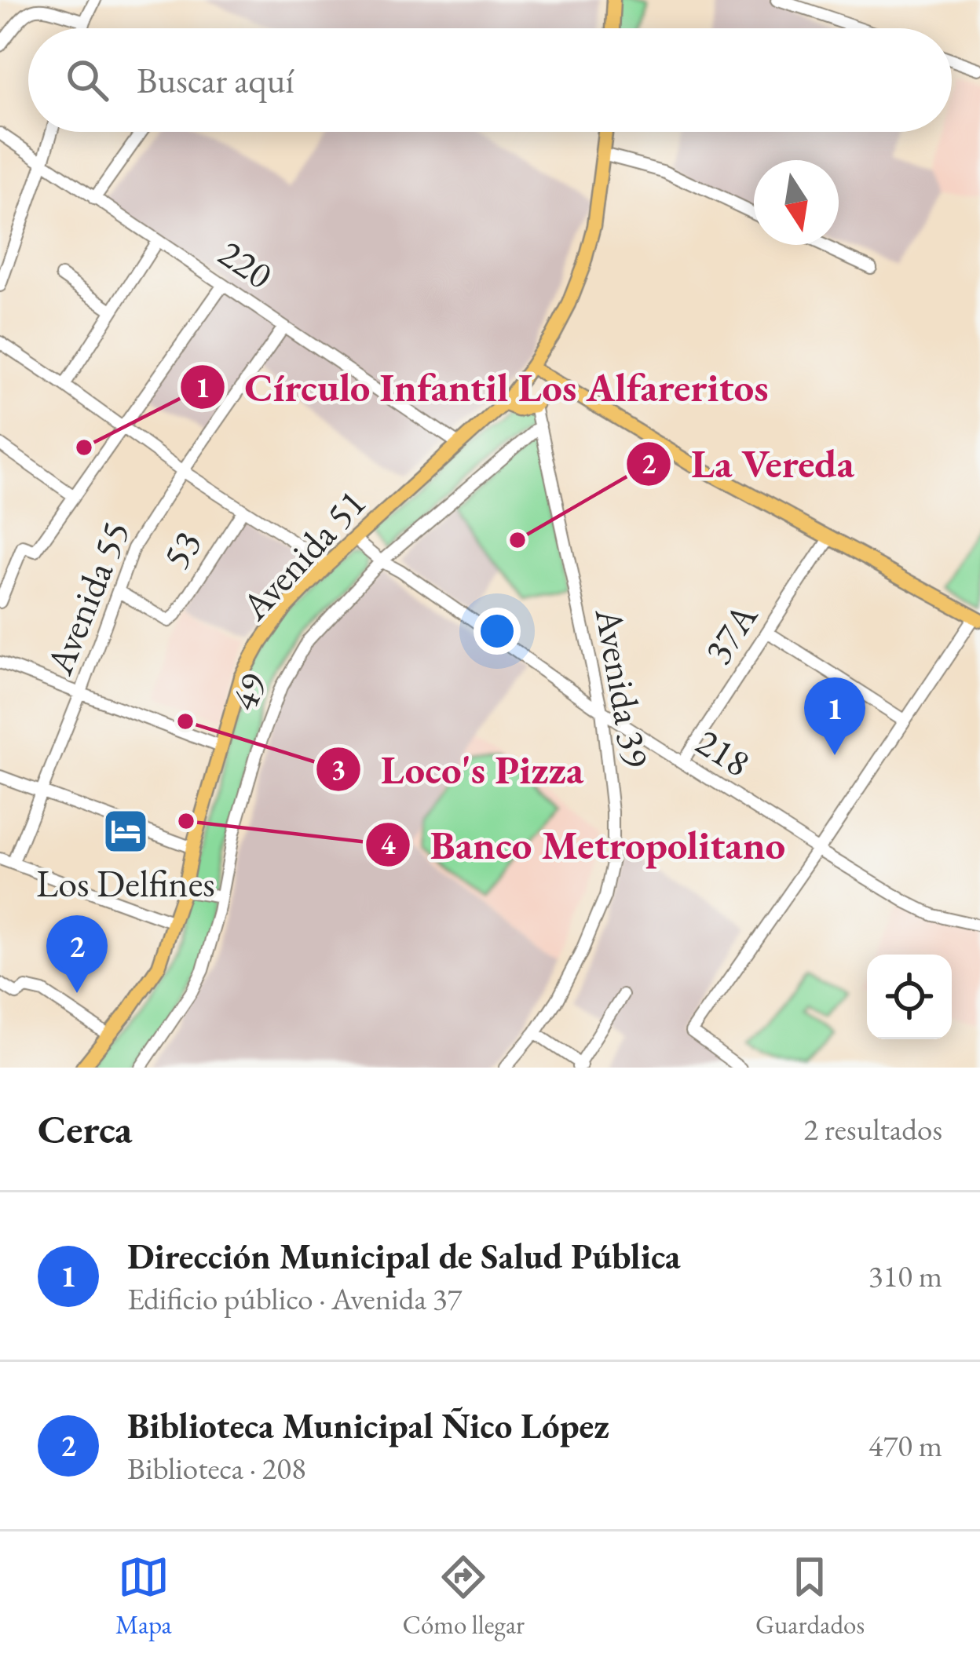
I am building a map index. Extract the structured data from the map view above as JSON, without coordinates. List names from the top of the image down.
{
  "streets": {
    "main road": ["Avenida 51"],
    "street": [
      "220",
      "53",
      "Avenida 55",
      "37A",
      "Avenida 39",
      "49",
      "218"
    ]
  },
  "crossings": [
    ["220", "Avenida 51"],
    ["220", "Avenida 55"],
    ["53", "Avenida 55"],
    ["Avenida 51", "218"],
    ["37A", "218"],
    ["Avenida 39", "49"],
    ["Avenida 39", "218"],
    ["49", "218"]
  ],
  "places": {
    "other": [
      "Círculo Infantil Los Alfareritos",
      "La Vereda",
      "Loco's Pizza",
      "Banco Metropolitano"
    ],
    "hotel": ["Los Delfines"]
  },
  "north": "bottom",
  "page": {
    "search": "Buscar aquí",
    "pins": ["1", "2"],
    "heading": ["Cerca", "2 resultados"],
    "list": [
      {
        "mark": "1",
        "name": "Dirección Municipal de Salud Pública",
        "note": "Edificio público · Avenida 37",
        "value": "310 m"
      },
      {
        "mark": "2",
        "name": "Biblioteca Municipal Ñico López",
        "note": "Biblioteca · 208",
        "value": "470 m"
      }
    ],
    "nav": ["Mapa", "Cómo llegar", "Guardados"]
  }
}
